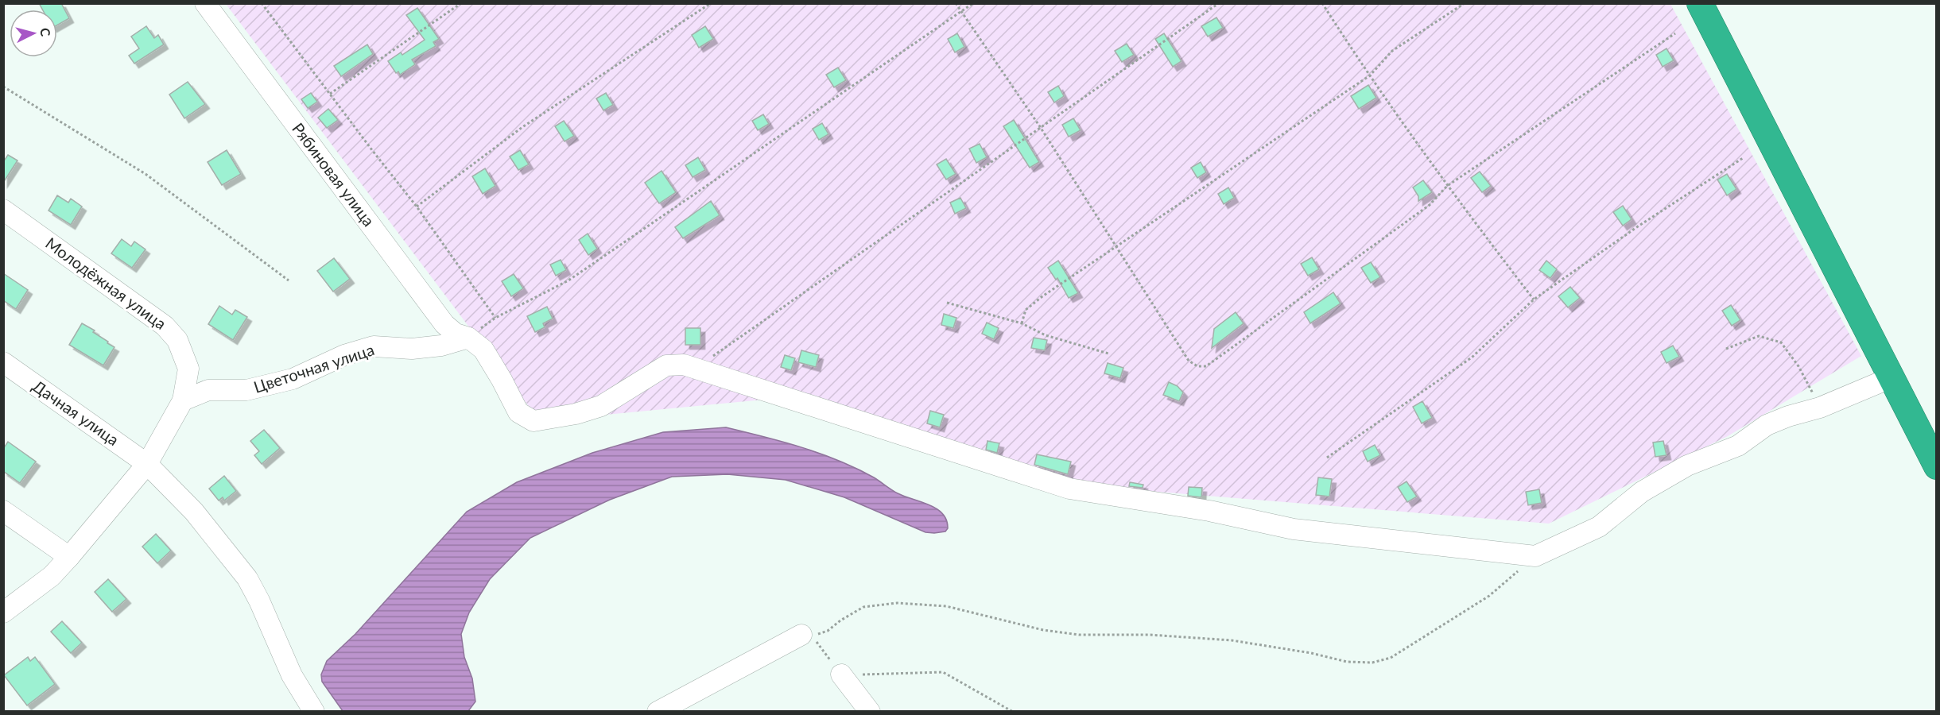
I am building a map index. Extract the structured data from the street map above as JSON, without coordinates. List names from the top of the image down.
{
  "streets": {
    "street": [
      "Рябиновая улица",
      "Молодёжная улица",
      "Цветочная улица",
      "Дачная улица"
    ]
  },
  "crossings": [
    ["Рябиновая улица", "Цветочная улица"],
    ["Молодёжная улица", "Цветочная улица"]
  ],
  "north": "right"
}
